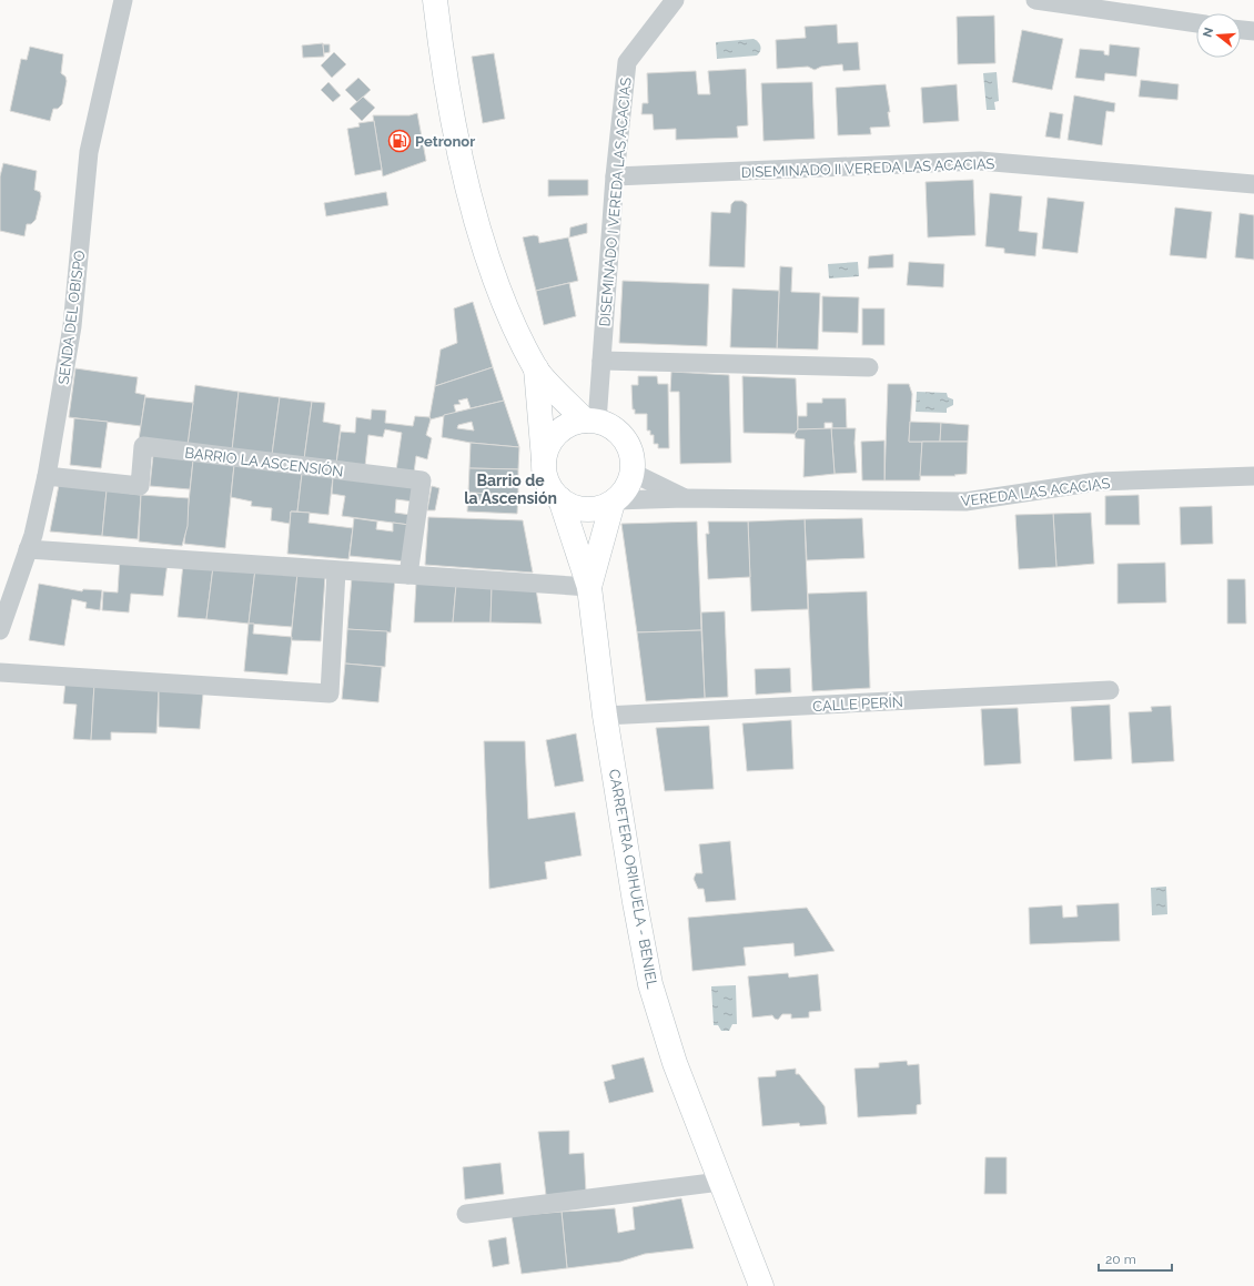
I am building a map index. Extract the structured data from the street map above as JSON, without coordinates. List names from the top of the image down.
{
  "streets": {
    "main road": ["CARRETERA ORIHUELA - BENIEL"],
    "street": [
      "DISEMINADO II VEREDA LAS ACACIAS",
      "DISEMINADO I VEREDA LAS ACACIAS",
      "SENDA DEL OBISPO",
      "BARRIO LA ASCENSIÓN",
      "VEREDA LAS ACACIAS",
      "CALLE PERÍN"
    ]
  },
  "crossings": [
    ["DISEMINADO II VEREDA LAS ACACIAS", "DISEMINADO I VEREDA LAS ACACIAS"],
    ["DISEMINADO I VEREDA LAS ACACIAS", "VEREDA LAS ACACIAS"],
    ["DISEMINADO I VEREDA LAS ACACIAS", "CARRETERA ORIHUELA - BENIEL"],
    ["SENDA DEL OBISPO", "BARRIO LA ASCENSIÓN"],
    ["VEREDA LAS ACACIAS", "CARRETERA ORIHUELA - BENIEL"],
    ["CALLE PERÍN", "CARRETERA ORIHUELA - BENIEL"]
  ],
  "districts": ["Barrio de la Ascensión"],
  "places": {
    "fuel station": ["Petronor"]
  },
  "scale_bar": "20 m",
  "north": "left"
}
